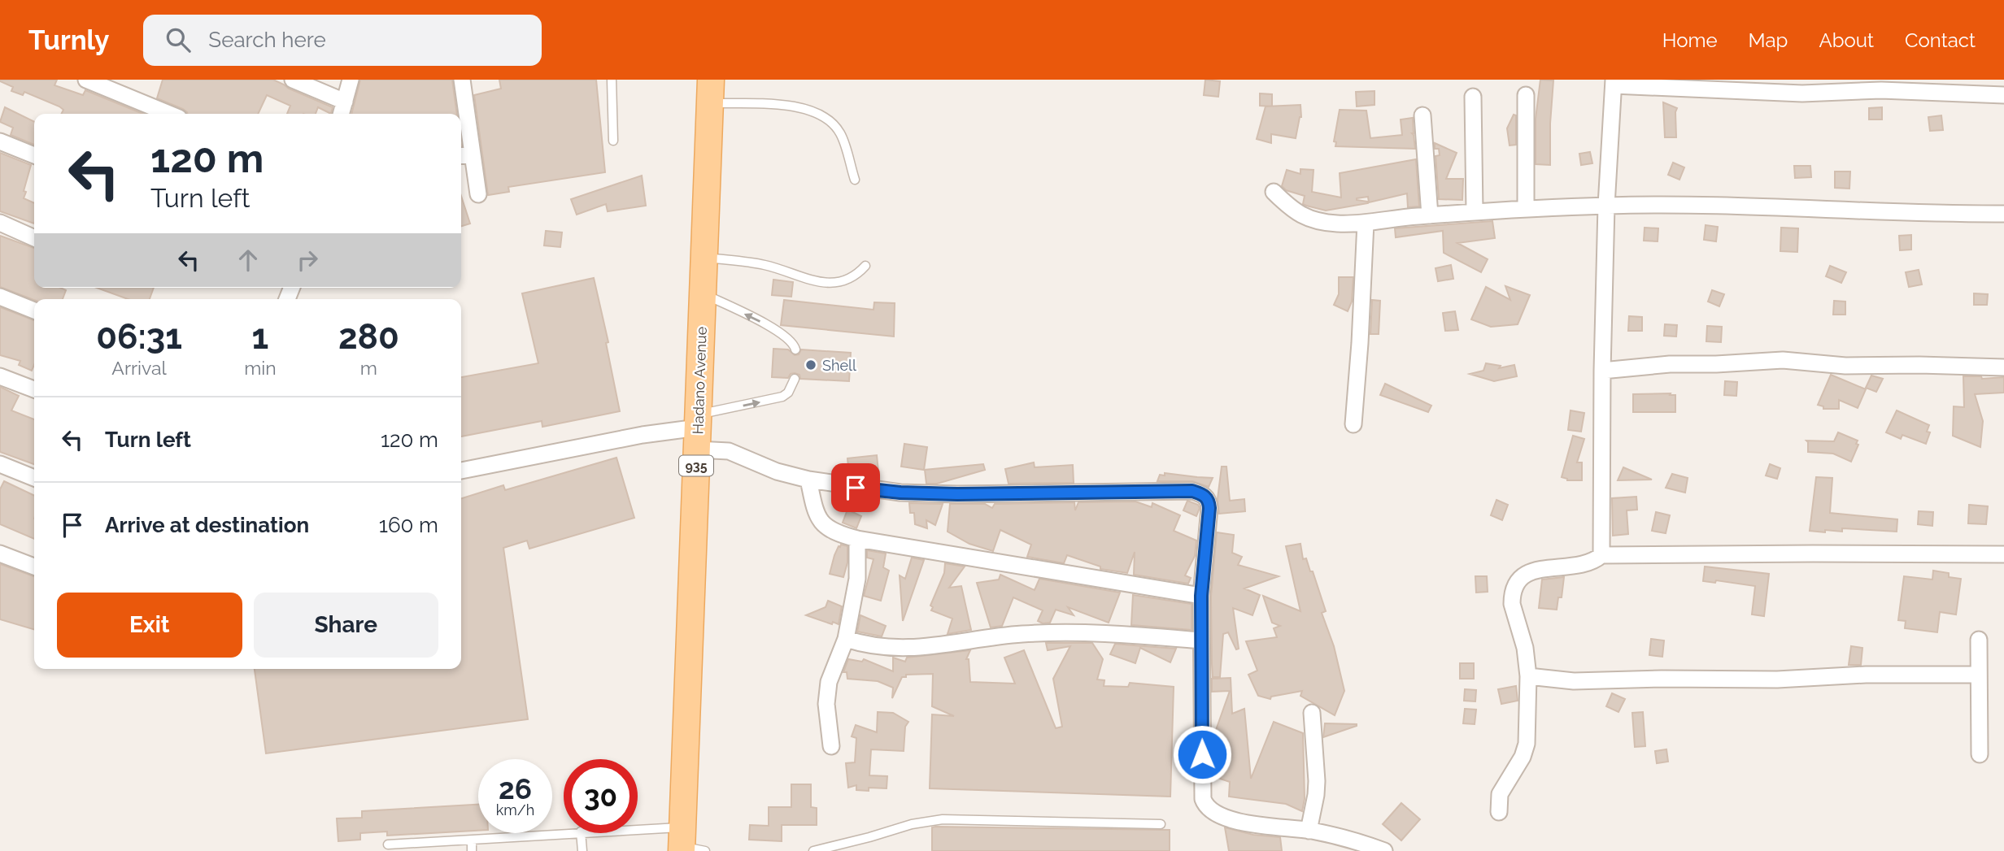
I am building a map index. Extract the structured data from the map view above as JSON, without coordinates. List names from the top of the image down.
{
  "streets": {
    "main road": ["Hadano Avenue", "935"]
  },
  "places": ["Shell"],
  "page": {
    "header": "Turnly",
    "search": "Search here",
    "nav": [
      "Home",
      "Map",
      "About",
      "Contact"
    ],
    "turn": ["120 m", "Turn left"],
    "eta": [
      "06:31",
      "Arrival",
      "1",
      "min",
      "280",
      "m"
    ],
    "list": [
      {
        "name": "Turn left",
        "value": "120 m"
      },
      {
        "name": "Arrive at destination",
        "value": "160 m"
      }
    ],
    "buttons": ["Exit", "Share"],
    "speed": "26 km/h",
    "limit": "30"
  }
}
